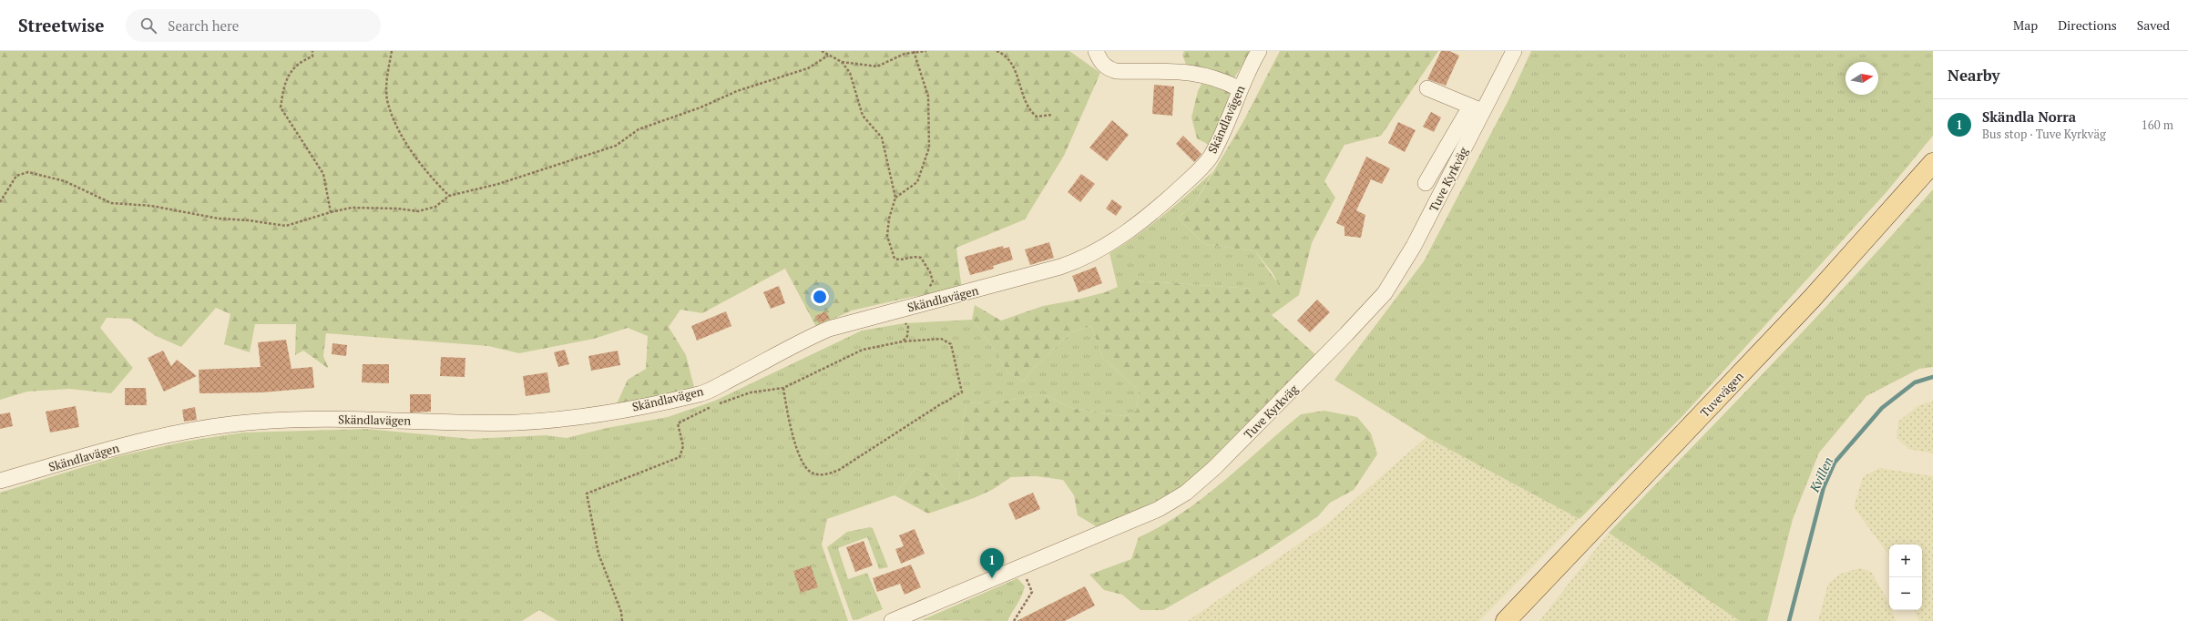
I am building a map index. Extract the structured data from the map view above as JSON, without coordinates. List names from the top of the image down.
{
  "streets": {
    "main road": ["Tuvevägen"],
    "street": ["Skändlavägen", "Tuve Kyrkväg"]
  },
  "water": ["Kvillen"],
  "north": "right",
  "page": {
    "header": "Streetwise",
    "search": "Search here",
    "nav": ["Map", "Directions", "Saved"],
    "heading": "Nearby",
    "list": [
      {
        "mark": "1",
        "name": "Skändla Norra",
        "note": "Bus stop · Tuve Kyrkväg",
        "value": "160 m"
      }
    ],
    "map_buttons": ["+", "−"],
    "pins": "1"
  }
}
